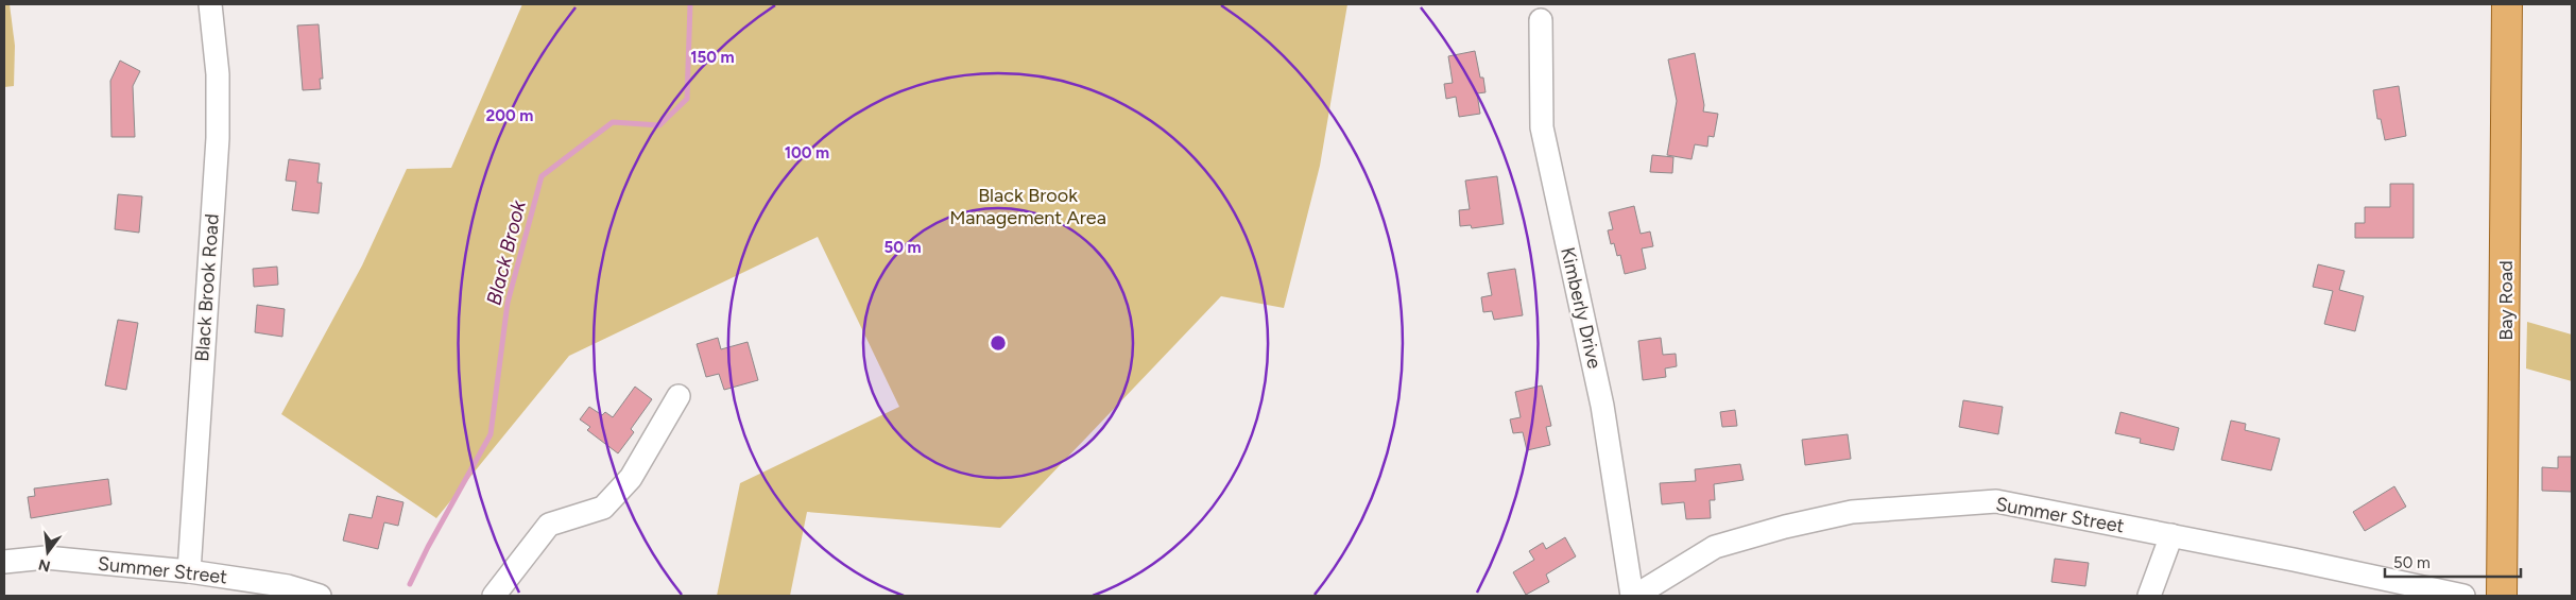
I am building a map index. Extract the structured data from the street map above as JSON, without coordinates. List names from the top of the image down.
{
  "streets": {
    "main road": ["Bay Road"],
    "street": ["Black Brook Road", "Kimberly Drive", "Summer Street"]
  },
  "crossings": [
    ["Black Brook Road", "Summer Street"],
    ["Kimberly Drive", "Summer Street"]
  ],
  "water": ["Black Brook"],
  "parks": ["Black Brook Management Area"],
  "scale_bar": "50 m",
  "north": "bottom",
  "rings": [
    "150 m",
    "200 m",
    "100 m",
    "50 m"
  ]
}
